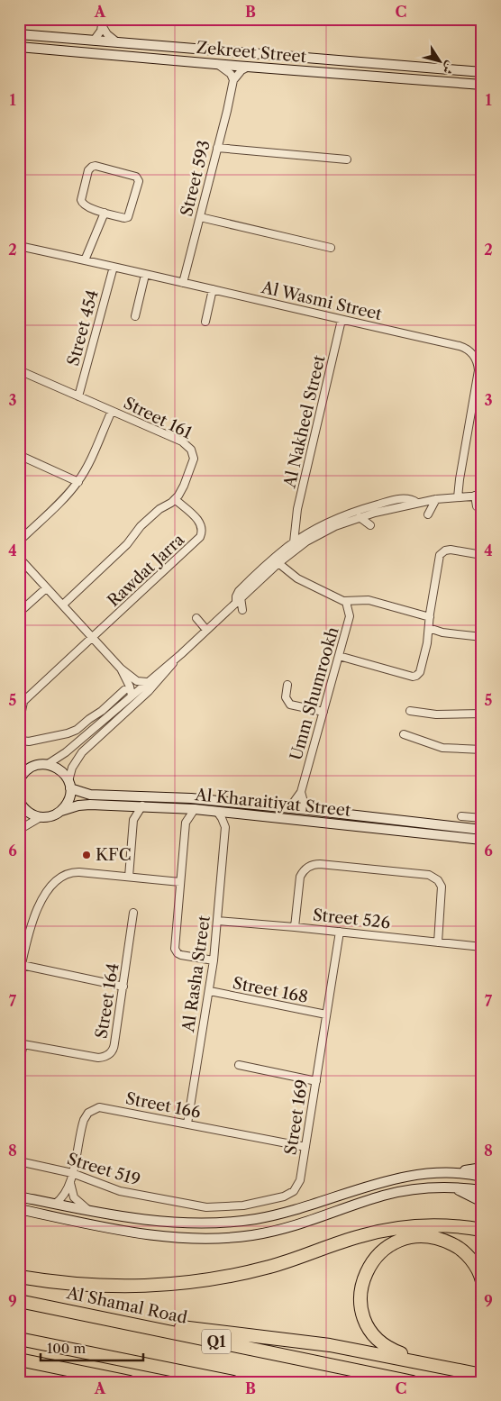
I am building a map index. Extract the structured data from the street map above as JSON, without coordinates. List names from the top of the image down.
{
  "streets": {
    "highway": ["Al Shamal Road", "Q1"],
    "street": [
      "Zekreet Street",
      "Street 593",
      "Al Wasmi Street",
      "Street 454",
      "Street 161",
      "Al Nakheel Street",
      "Rawdat Jarra",
      "Umm Shumrookh",
      "Al Kharaitiyat Street",
      "Street 526",
      "Al Rasha Street",
      "Street 168",
      "Street 164",
      "Street 166",
      "Street 169",
      "Street 519"
    ]
  },
  "crossings": [
    ["Street 593", "Al Wasmi Street"],
    ["Al Wasmi Street", "Street 454"],
    ["Al Wasmi Street", "Al Nakheel Street"],
    ["Street 454", "Street 161"],
    ["Street 161", "Rawdat Jarra"],
    ["Umm Shumrookh", "Al Kharaitiyat Street"],
    ["Street 526", "Al Rasha Street"],
    ["Street 526", "Street 169"],
    ["Al Rasha Street", "Street 168"],
    ["Al Rasha Street", "Street 166"],
    ["Street 168", "Street 169"],
    ["Street 166", "Street 169"],
    ["Street 166", "Street 519"],
    ["Street 169", "Street 519"]
  ],
  "places": ["KFC"],
  "scale_bar": "100 m",
  "north": "bottom right",
  "grid": {
    "columns": ["A", "B", "C"],
    "rows": [
      "1",
      "2",
      "3",
      "4",
      "5",
      "6",
      "7",
      "8",
      "9"
    ]
  }
}
